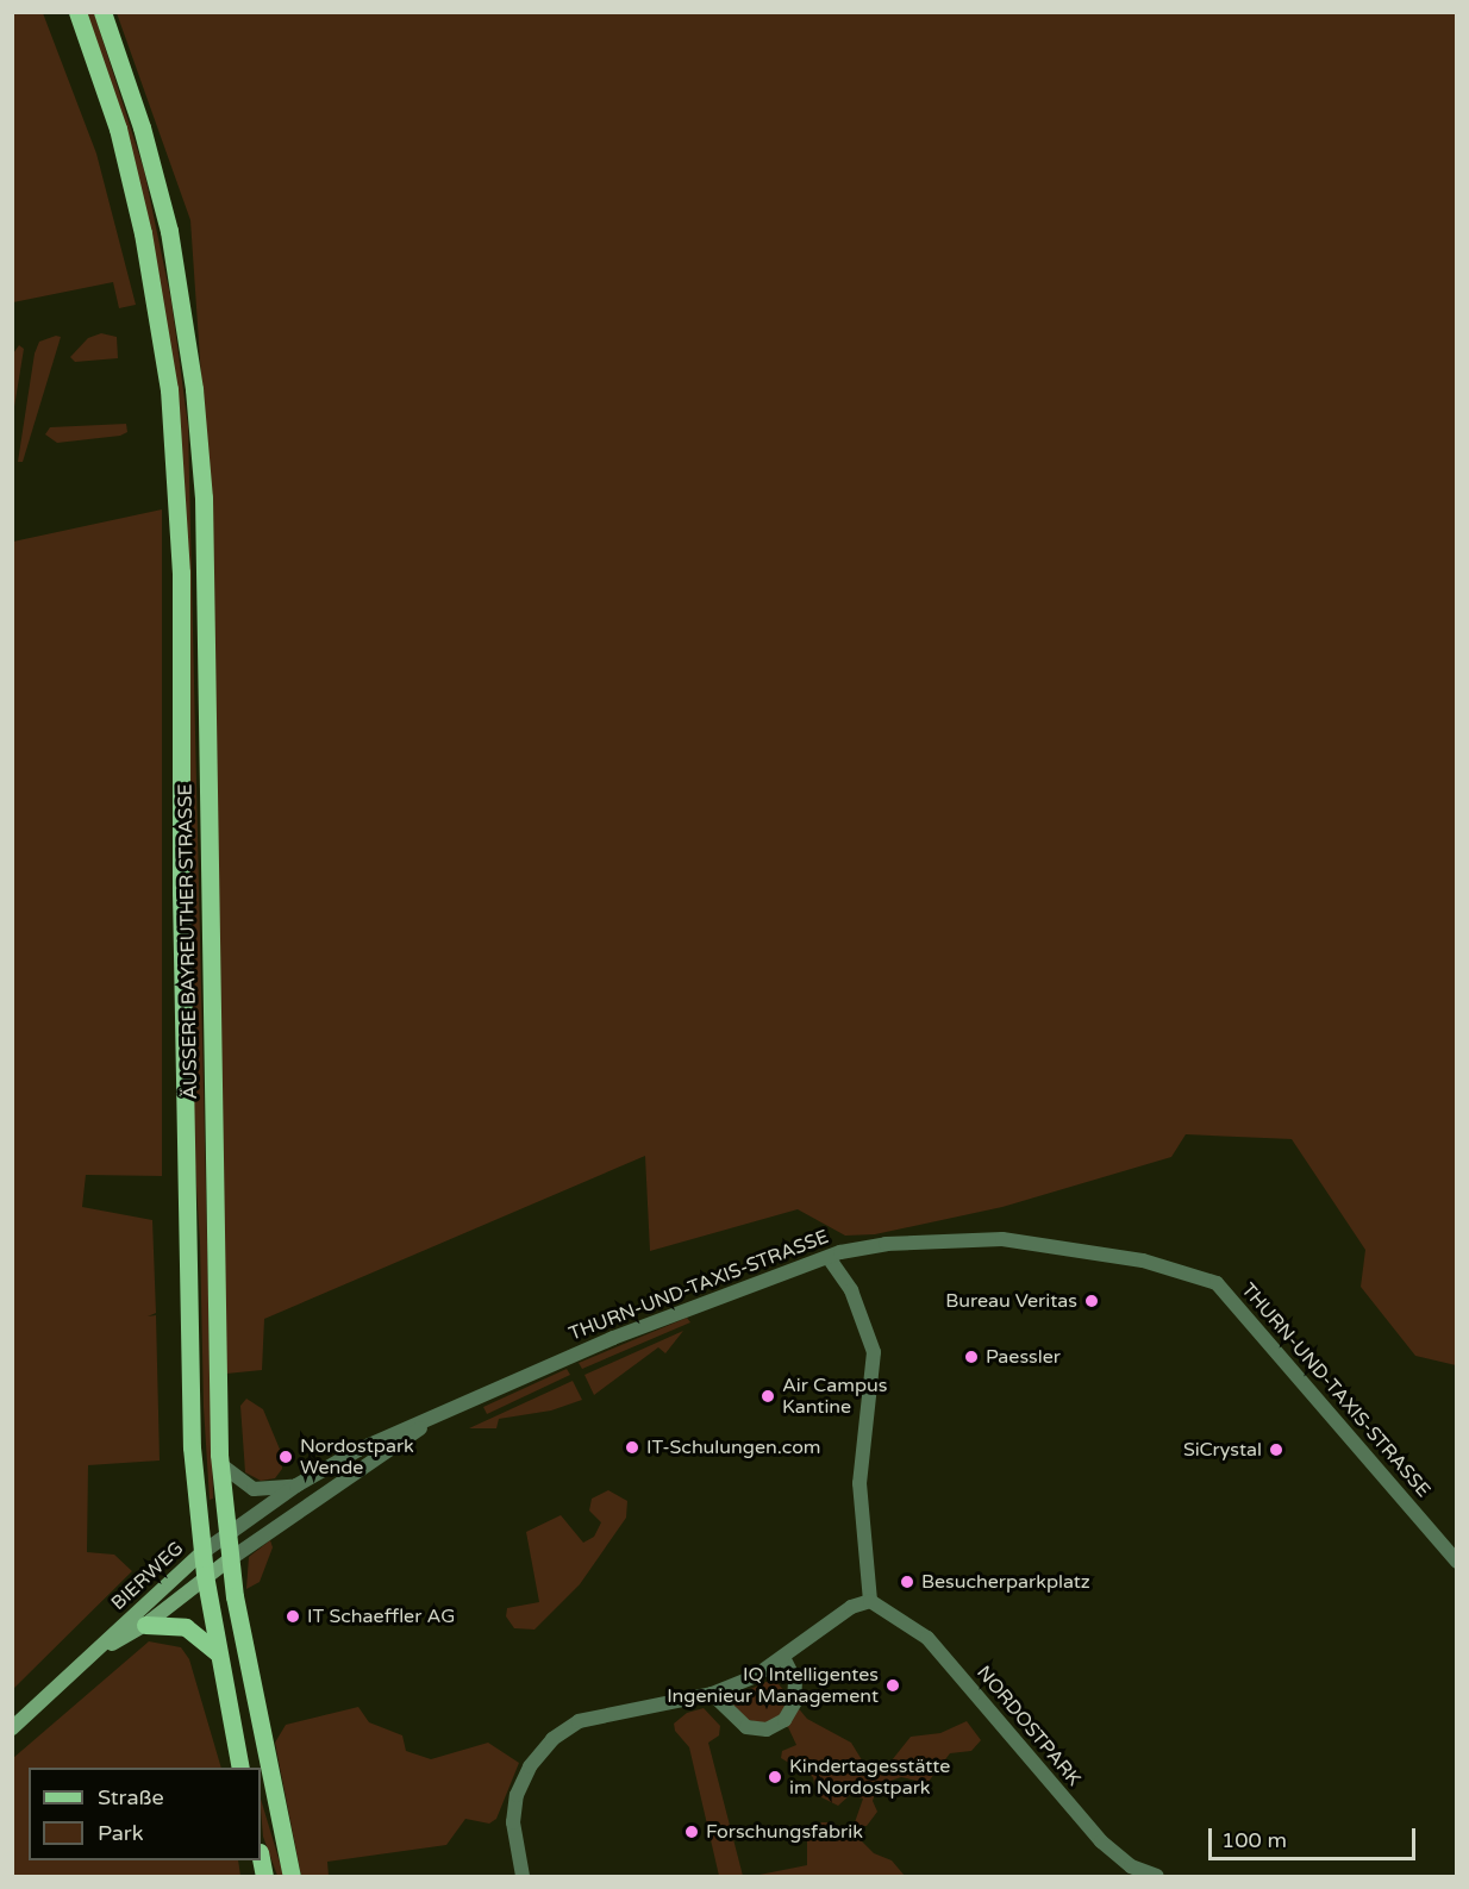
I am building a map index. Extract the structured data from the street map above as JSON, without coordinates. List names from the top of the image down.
{
  "streets": {
    "main road": ["ÄUSSERE BAYREUTHER STRASSE", "BIERWEG"],
    "street": ["THURN-UND-TAXIS-STRASSE", "NORDOSTPARK"]
  },
  "crossings": [
    ["ÄUSSERE BAYREUTHER STRASSE", "THURN-UND-TAXIS-STRASSE"],
    ["ÄUSSERE BAYREUTHER STRASSE", "BIERWEG"],
    ["THURN-UND-TAXIS-STRASSE", "BIERWEG"]
  ],
  "places": [
    "Bureau Veritas",
    "Paessler",
    "Air Campus Kantine",
    "IT-Schulungen.com",
    "SiCrystal",
    "Nordostpark Wende",
    "Besucherparkplatz",
    "IT Schaeffler AG",
    "IQ Intelligentes Ingenieur Management",
    "Kindertagesstätte im Nordostpark",
    "Forschungsfabrik"
  ],
  "legend": ["Straße", "Park"],
  "scale_bar": "100 m"
}
